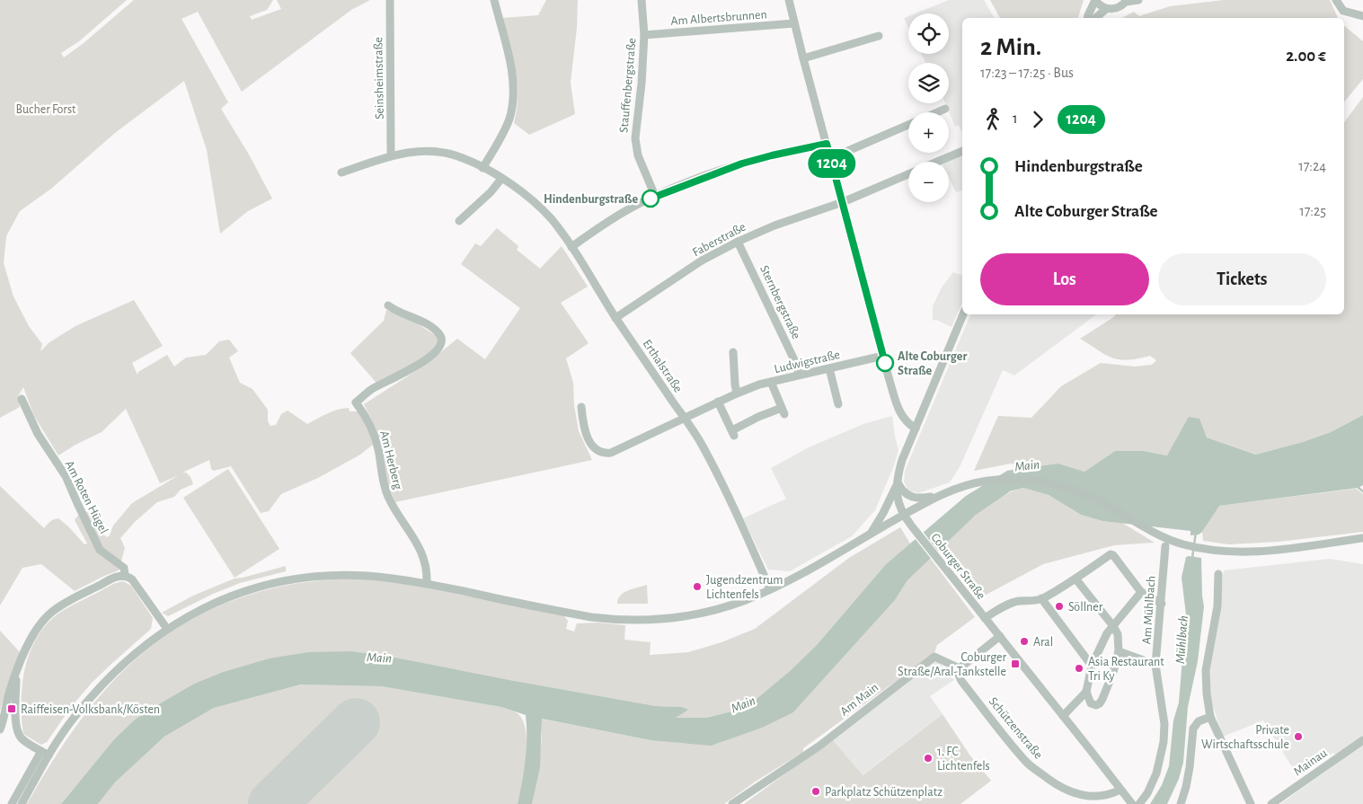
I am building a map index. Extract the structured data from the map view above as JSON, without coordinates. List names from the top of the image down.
{
  "streets": {
    "street": [
      "Am Albertsbrunnen",
      "Seinsheimstraße",
      "Stauffenbergstraße",
      "Faberstraße",
      "Sternbergstraße",
      "Ludwigstraße",
      "Erthalstraße",
      "Am Herberg",
      "Am Roten Hügel",
      "Coburger Straße",
      "Am Mühlbach",
      "Am Main",
      "Schützenstraße",
      "Mainau"
    ]
  },
  "crossings": [
    ["Am Albertsbrunnen", "Stauffenbergstraße"],
    ["Seinsheimstraße", "Erthalstraße"],
    ["Faberstraße", "Sternbergstraße"],
    ["Faberstraße", "Erthalstraße"],
    ["Sternbergstraße", "Ludwigstraße"],
    ["Ludwigstraße", "Erthalstraße"],
    ["Coburger Straße", "Schützenstraße"],
    ["Am Main", "Schützenstraße"]
  ],
  "water": ["Main", "Mühlbach"],
  "parks": ["Bucher Forst"],
  "places": {
    "other": [
      "Hindenburgstraße",
      "Alte Coburger Straße",
      "Jugendzentrum Lichtenfels",
      "Söllner",
      "Aral",
      "Asia Restaurant Tri Ky",
      "Private Wirtschaftsschule",
      "1. FC Lichtenfels",
      "Parkplatz Schützenplatz"
    ],
    "transit": ["Coburger Straße/Aral-Tankstelle", "Raiffeisen-Volksbank/Kösten"]
  },
  "lines": ["bus line 1204"],
  "page": {
    "on_map": "1204",
    "map_buttons": ["+", "−"],
    "heading": ["2 Min.", "17:23 – 17:25 · Bus", "2.00 €"],
    "legs": ["1", "1204"],
    "list": [
      {
        "name": "Hindenburgstraße",
        "value": "17:24"
      },
      {
        "name": "Alte Coburger Straße",
        "value": "17:25"
      }
    ],
    "buttons": ["Los", "Tickets"]
  }
}
